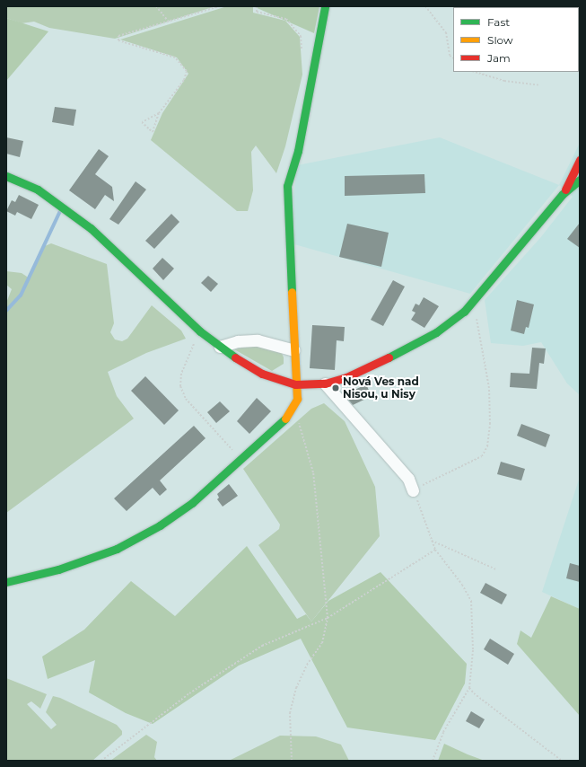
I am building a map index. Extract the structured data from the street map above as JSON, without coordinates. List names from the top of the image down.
{
  "places": ["Nová Ves nad Nisou, u Nisy"],
  "legend": ["Fast", "Slow", "Jam"]
}
